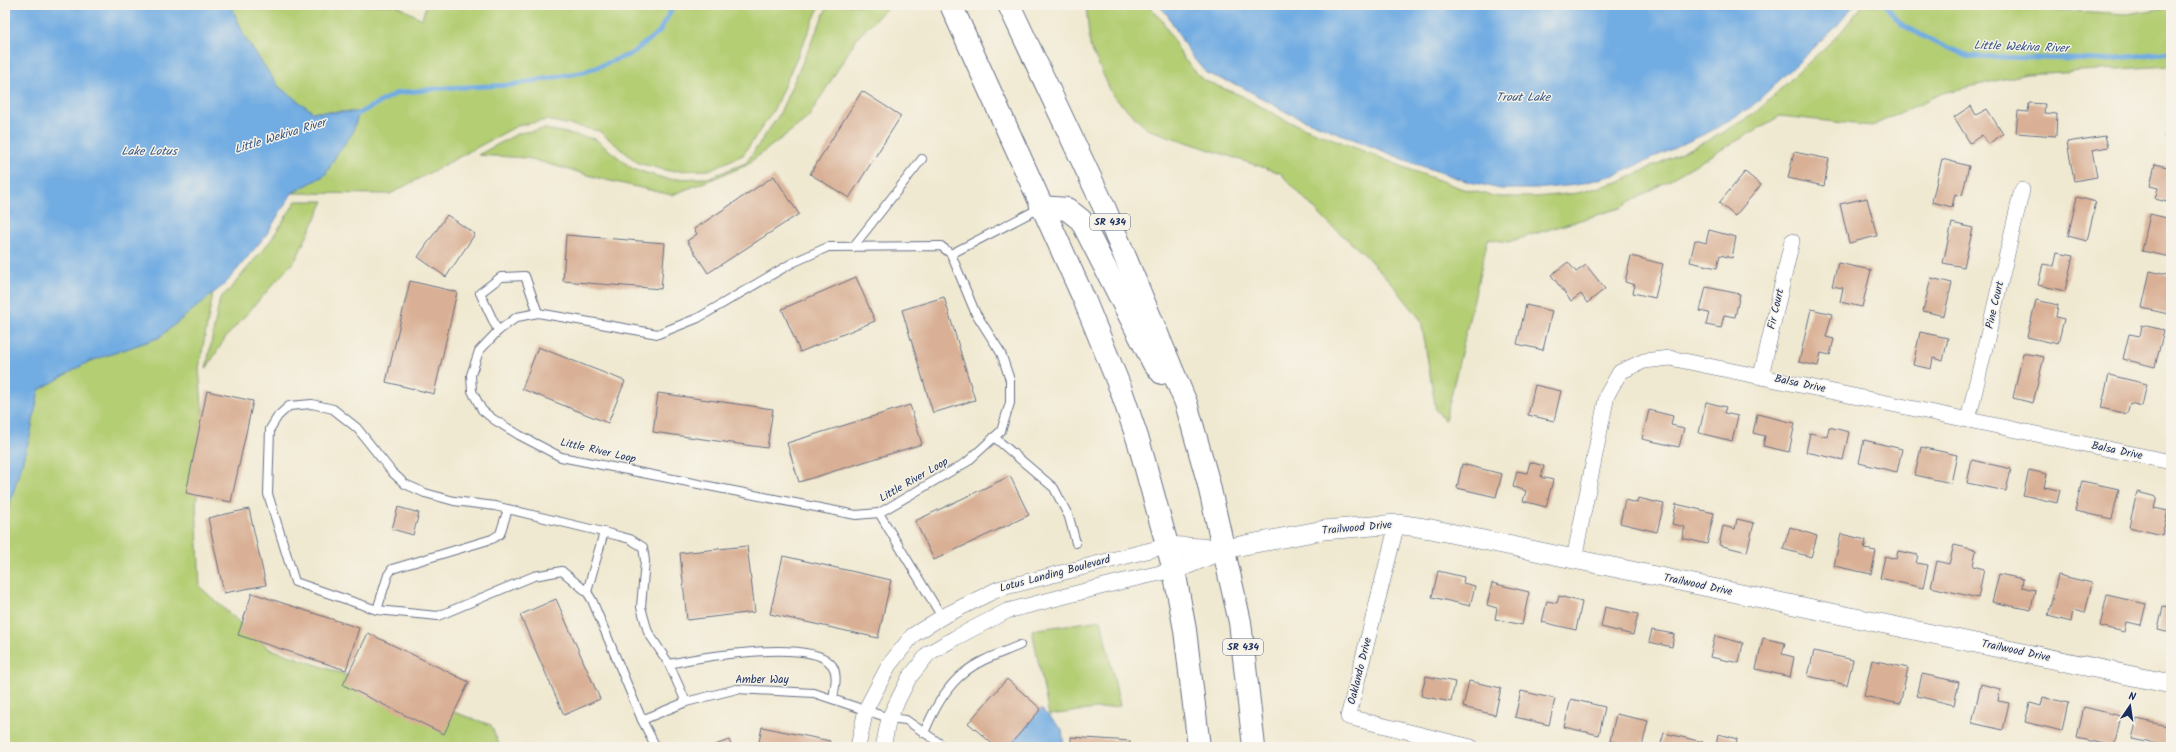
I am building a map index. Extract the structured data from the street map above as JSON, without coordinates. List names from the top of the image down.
{
  "streets": {
    "main road": ["SR 434"],
    "street": [
      "Pine Court",
      "Fir Court",
      "Balsa Drive",
      "Trailwood Drive",
      "Lotus Landing Boulevard",
      "Oaklando Drive"
    ],
    "lane": ["Little River Loop", "Amber Way"]
  },
  "crossings": [
    ["SR 434", "Trailwood Drive"],
    ["Pine Court", "Balsa Drive"],
    ["Fir Court", "Balsa Drive"],
    ["Balsa Drive", "Trailwood Drive"],
    ["Trailwood Drive", "Lotus Landing Boulevard"],
    ["Trailwood Drive", "Oaklando Drive"],
    ["Lotus Landing Boulevard", "Amber Way"]
  ],
  "water": ["Little Wekiva River", "Trout Lake", "Lake Lotus"],
  "north": "top"
}
